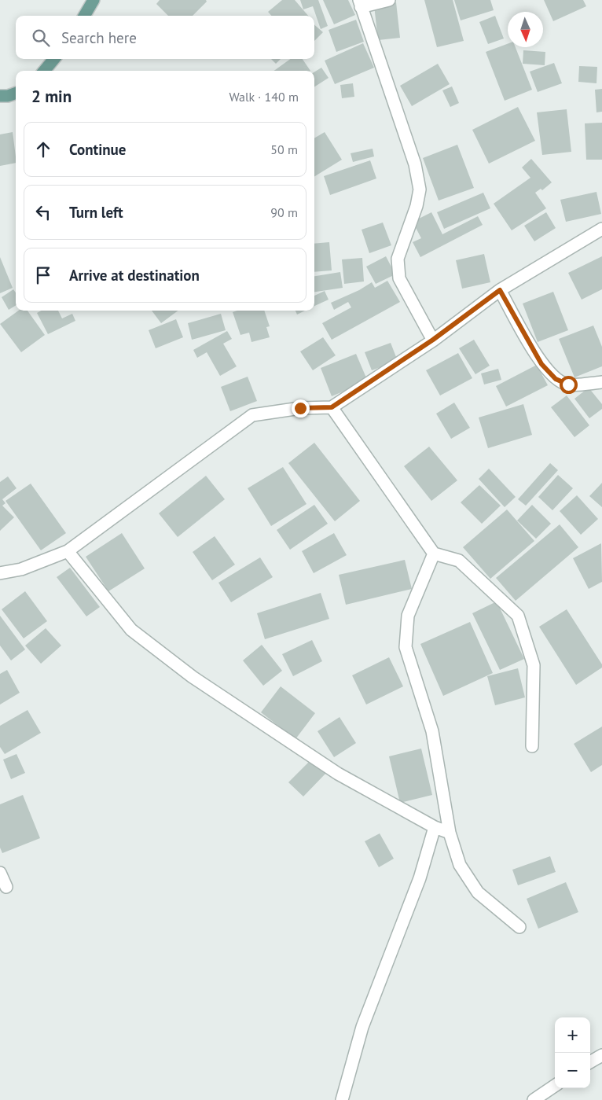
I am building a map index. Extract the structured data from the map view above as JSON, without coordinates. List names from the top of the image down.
{
  "north": "bottom",
  "page": {
    "search": "Search here",
    "heading": ["2 min", "Walk · 140 m"],
    "list": [
      ["Continue", "50 m"],
      ["Turn left", "90 m"],
      "Arrive at destination"
    ],
    "map_buttons": ["+", "−"]
  }
}
